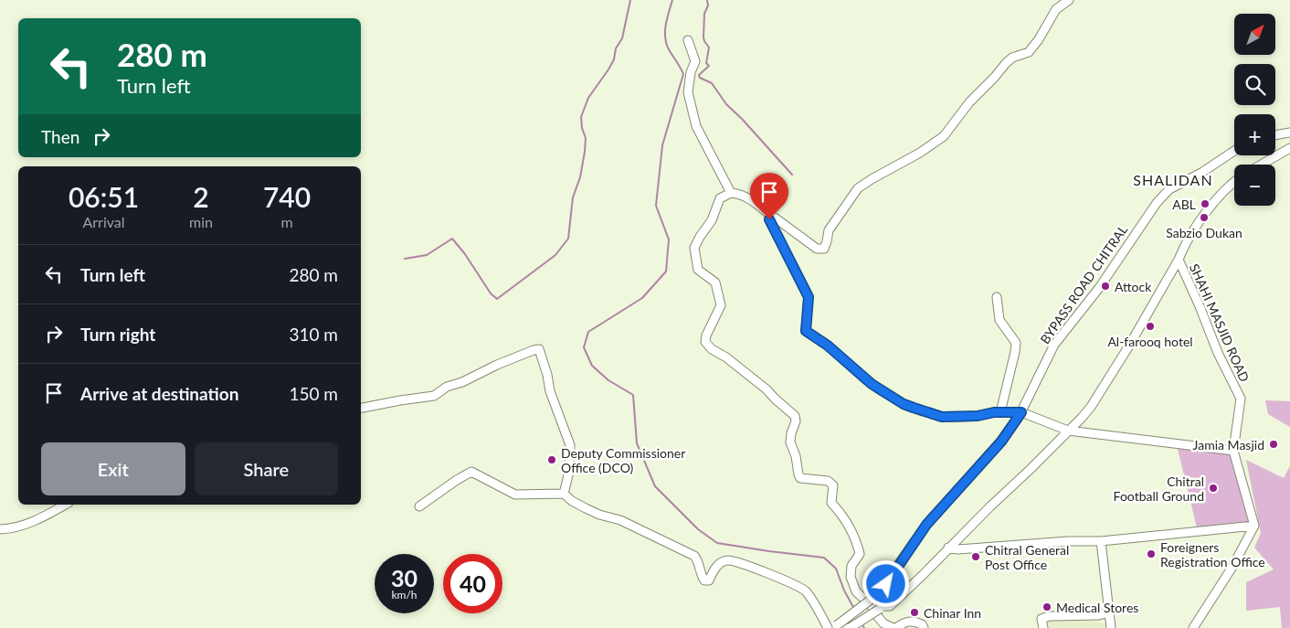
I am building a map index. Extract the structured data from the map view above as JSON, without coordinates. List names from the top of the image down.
{
  "streets": {
    "street": ["BYPASS ROAD CHITRAL", "SHAHI MASJID ROAD"]
  },
  "districts": ["SHALIDAN"],
  "places": [
    "ABL",
    "Sabzio Dukan",
    "Attock",
    "Al-farooq hotel",
    "Jamia Masjid",
    "Deputy Commissioner Office (DCO)",
    "Chitral Football Ground",
    "Foreigners Registration Office",
    "Chitral General Post Office",
    "Medical Stores",
    "Chinar Inn"
  ],
  "north": "top right",
  "page": {
    "map_buttons": ["+", "−"],
    "turn": ["280 m", "Turn left"],
    "then": "Then",
    "eta": [
      "06:51",
      "Arrival",
      "2",
      "min",
      "740",
      "m"
    ],
    "list": [
      {
        "name": "Turn left",
        "value": "280 m"
      },
      {
        "name": "Turn right",
        "value": "310 m"
      },
      {
        "name": "Arrive at destination",
        "value": "150 m"
      }
    ],
    "buttons": ["Exit", "Share"],
    "speed": "30 km/h",
    "limit": "40"
  }
}
